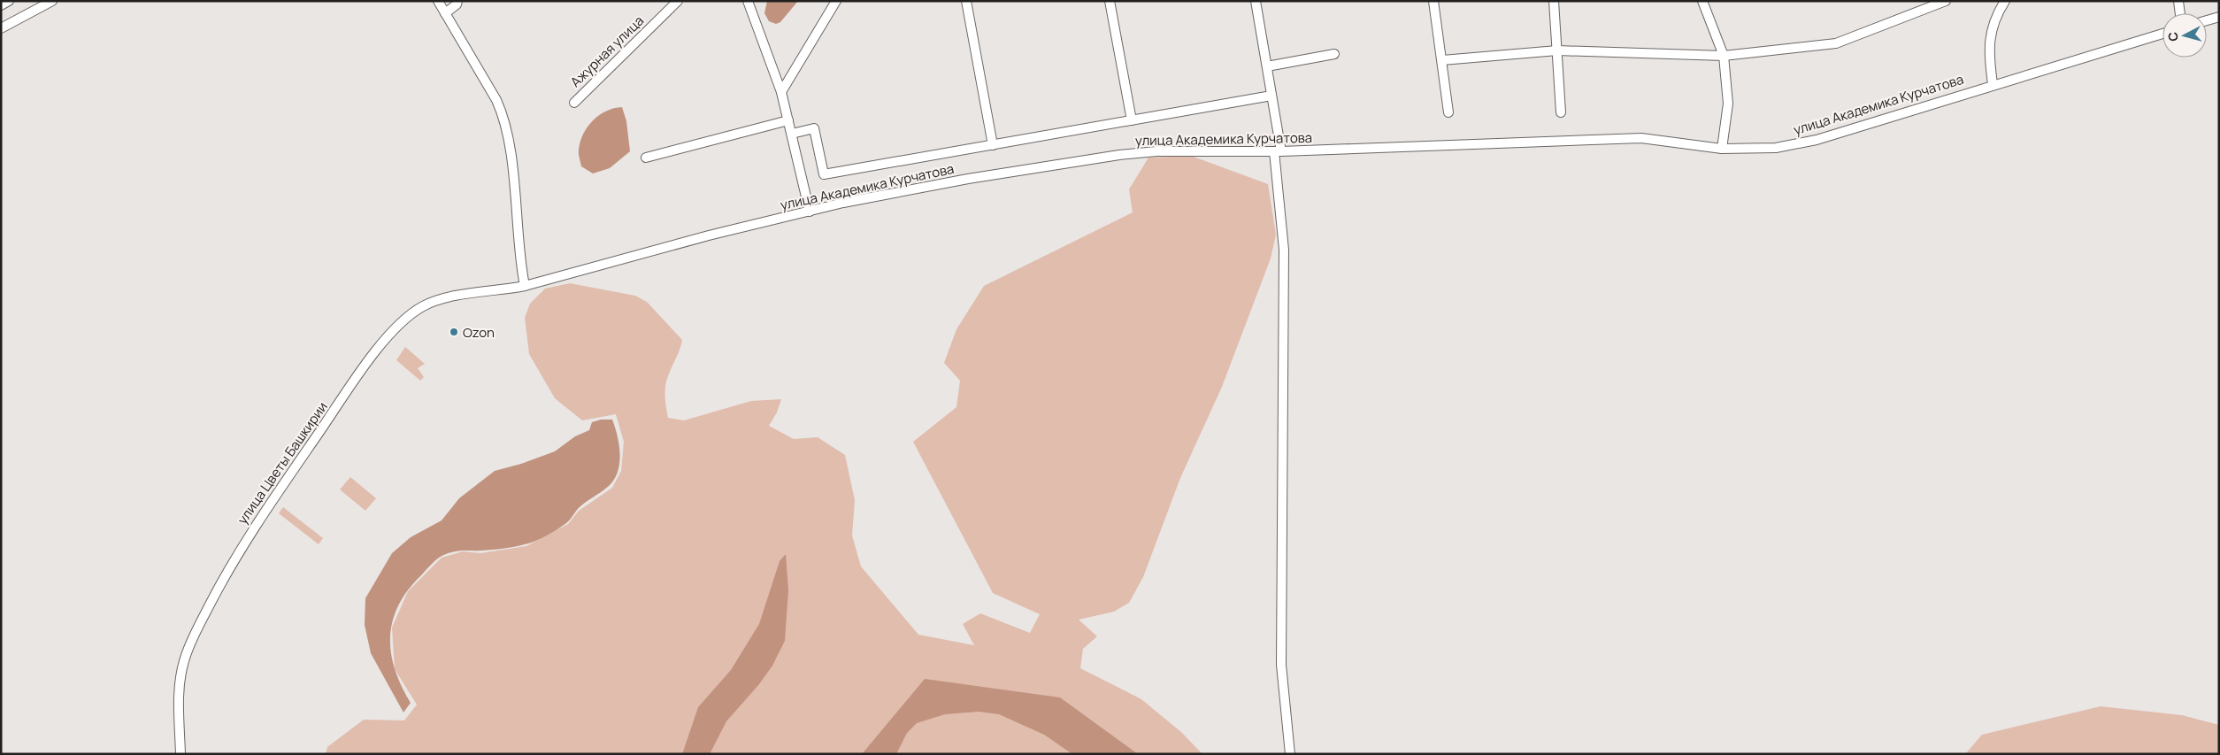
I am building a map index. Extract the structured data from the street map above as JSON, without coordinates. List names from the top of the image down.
{
  "streets": {
    "street": ["Ажурная улица", "улица Академика Курчатова", "улица Цветы Башкирии"]
  },
  "crossings": [
    ["улица Академика Курчатова", "улица Цветы Башкирии"]
  ],
  "places": ["Ozon"],
  "north": "left"
}
